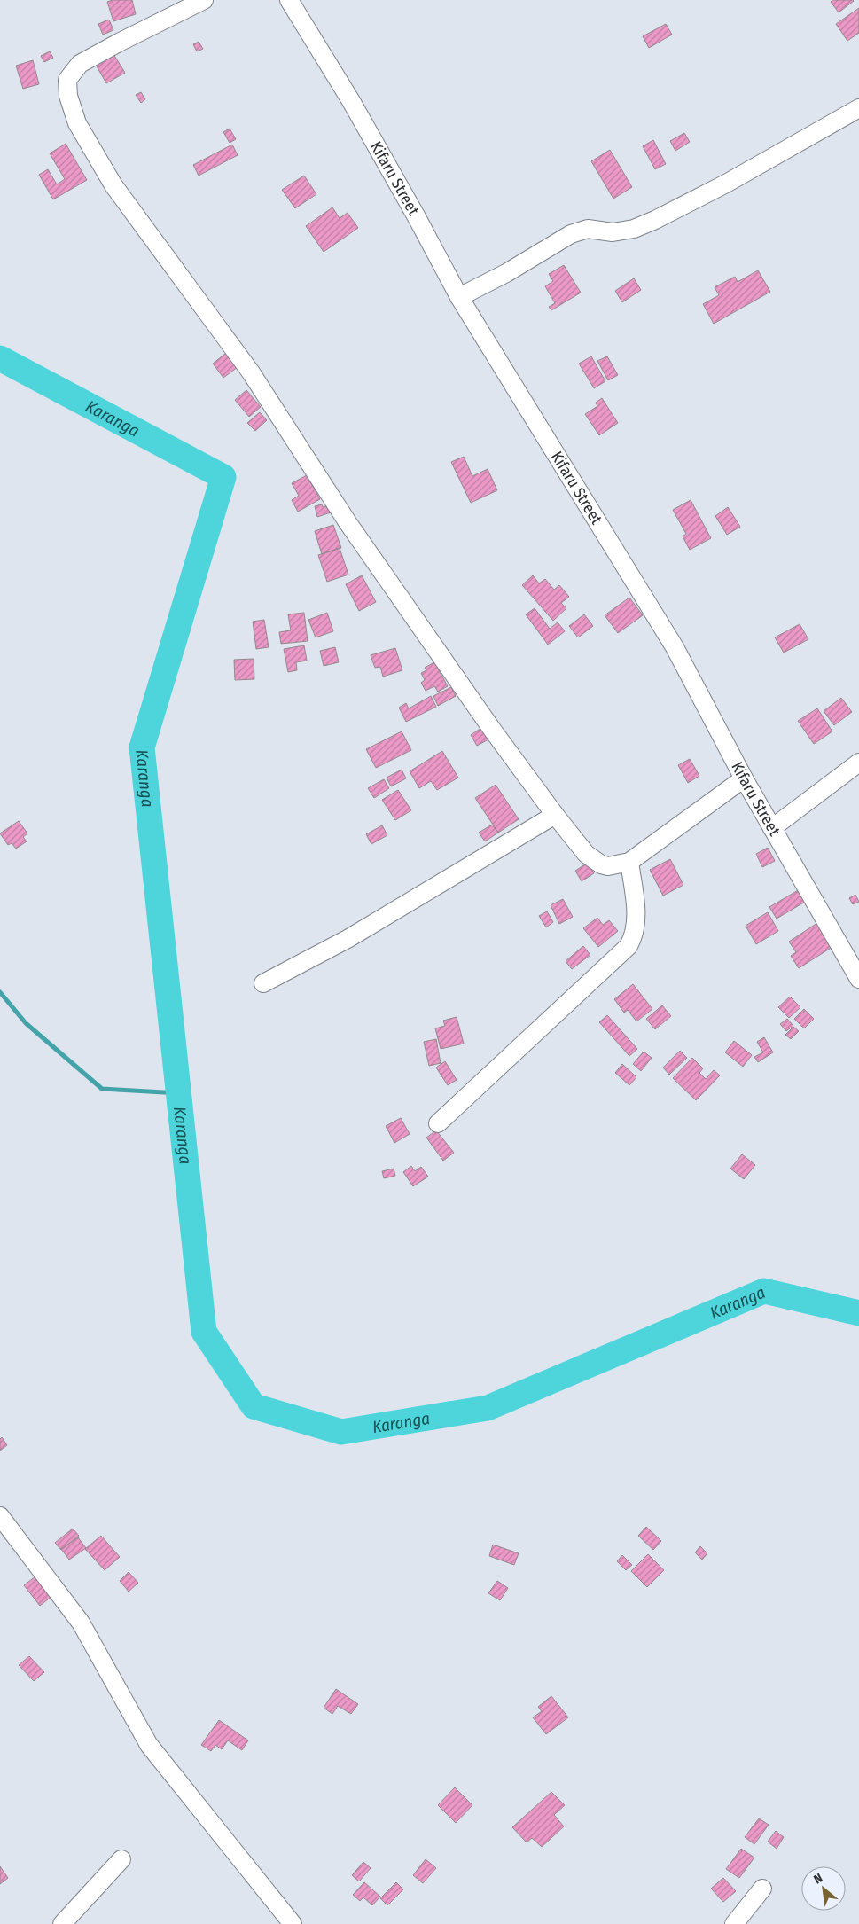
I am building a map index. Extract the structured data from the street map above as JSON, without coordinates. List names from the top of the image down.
{
  "streets": {
    "street": ["Kifaru Street"]
  },
  "water": ["Karanga"],
  "north": "top left"
}
